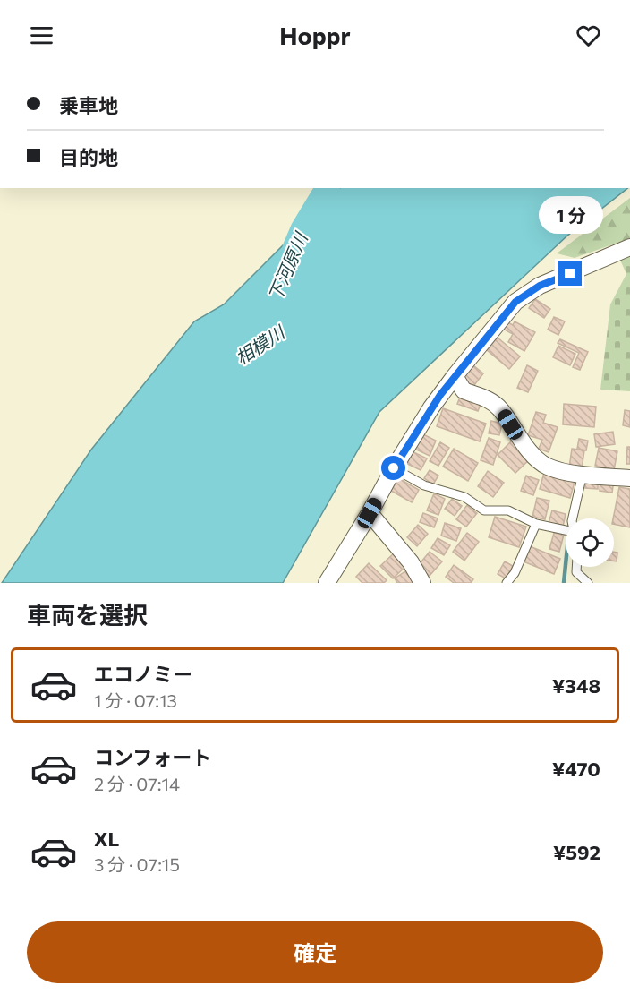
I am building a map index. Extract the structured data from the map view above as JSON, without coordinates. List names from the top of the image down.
{
  "water": ["下河原川", "相模川"],
  "page": {
    "header": "Hoppr",
    "banner": ["乗車地", "目的地"],
    "bubble": "1 分",
    "heading": "車両を選択",
    "list": [
      {
        "name": "エコノミー",
        "note": "1 分 · 07:13",
        "value": "¥348"
      },
      {
        "name": "コンフォート",
        "note": "2 分 · 07:14",
        "value": "¥470"
      },
      {
        "name": "XL",
        "note": "3 分 · 07:15",
        "value": "¥592"
      }
    ],
    "buttons": "確定"
  }
}
